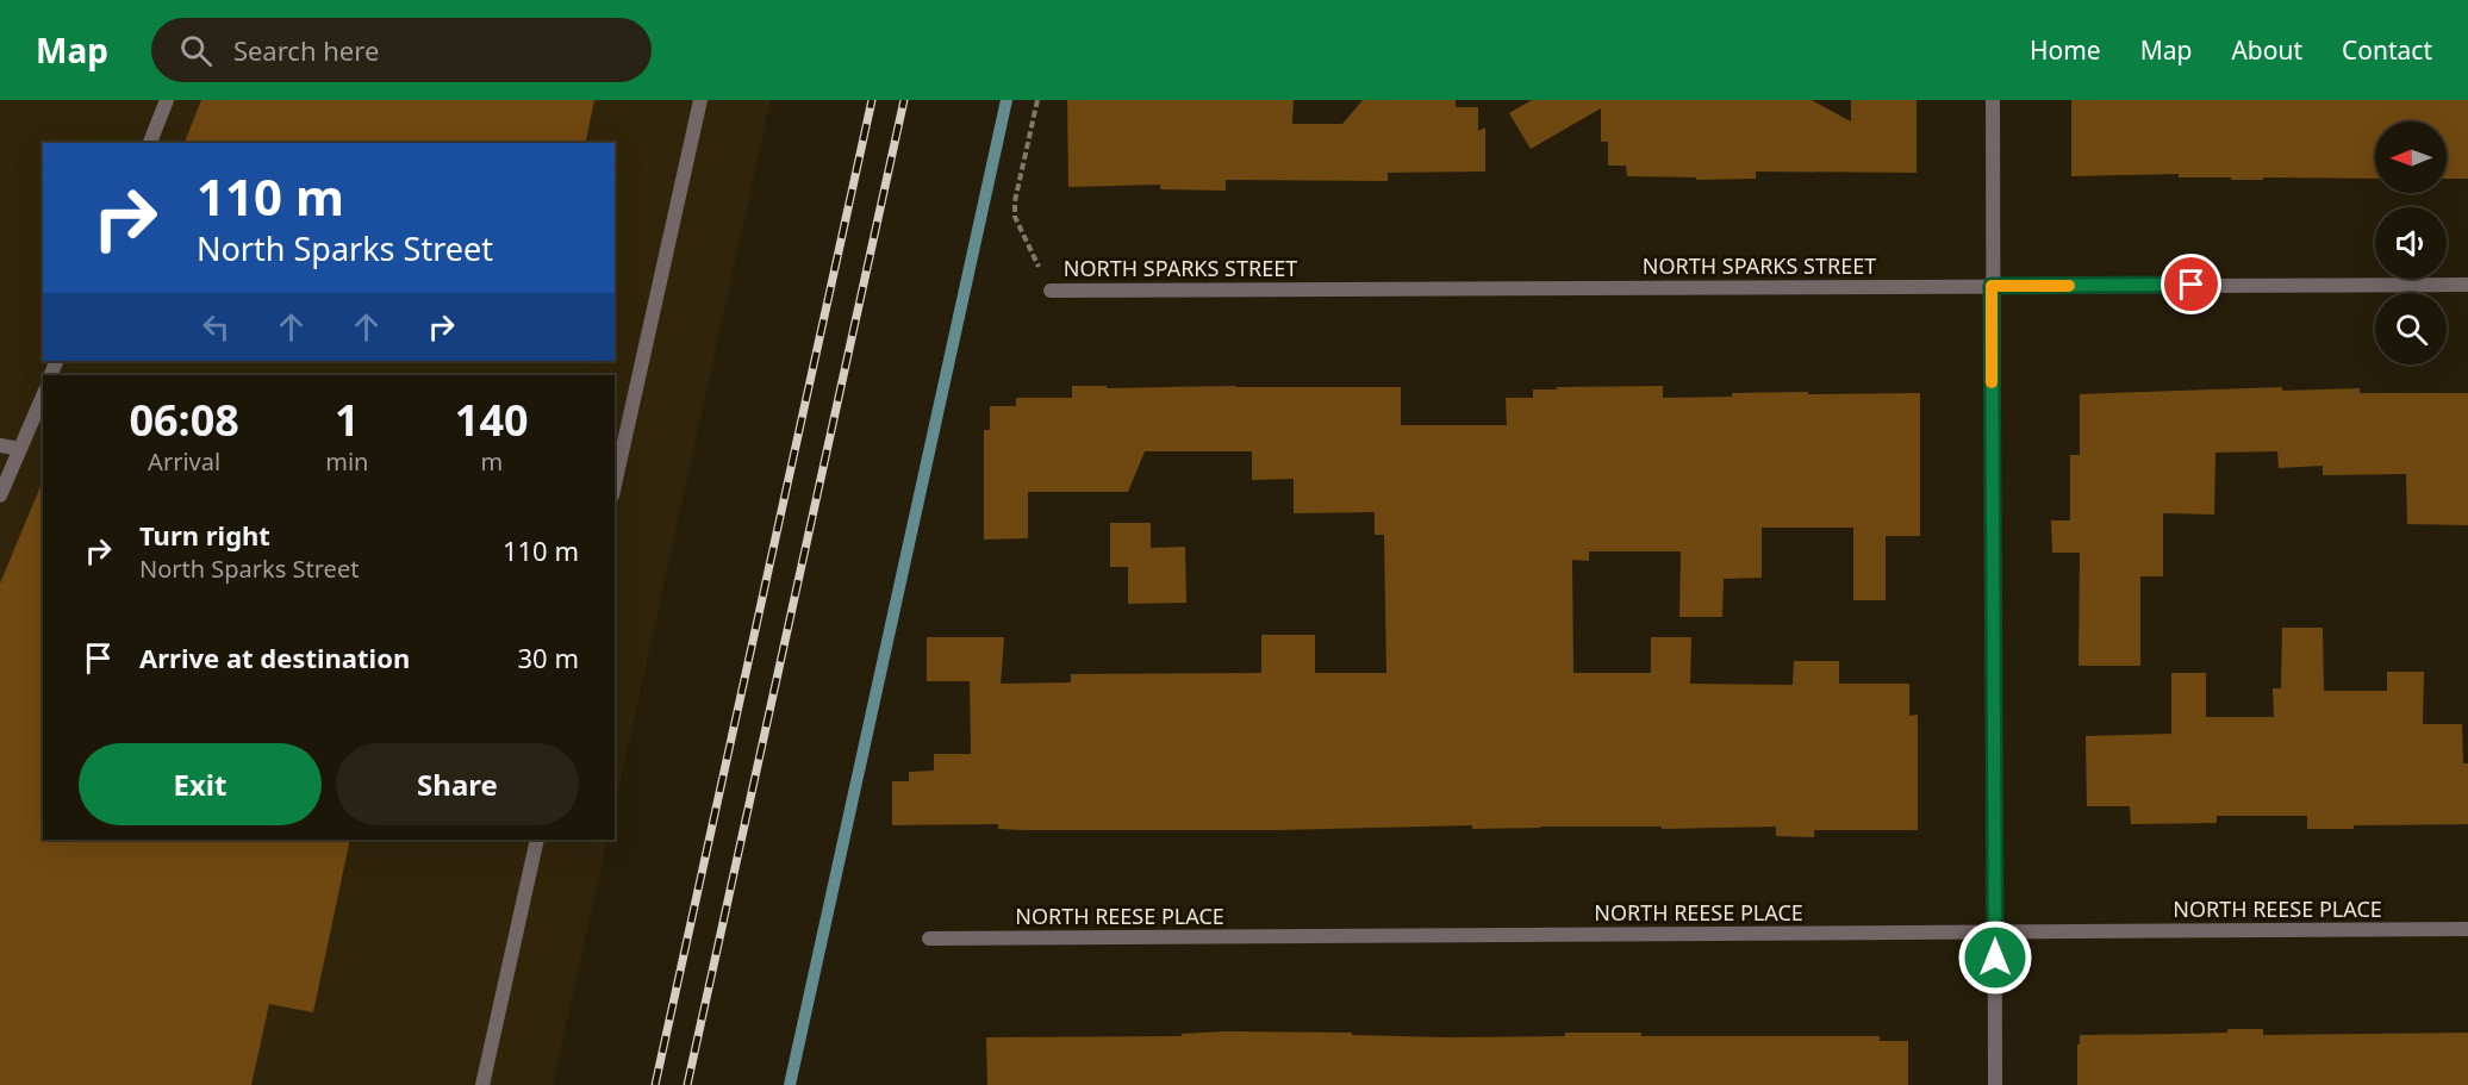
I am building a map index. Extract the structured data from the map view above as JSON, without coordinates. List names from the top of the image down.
{
  "streets": {
    "street": ["NORTH SPARKS STREET", "NORTH REESE PLACE"]
  },
  "north": "left",
  "page": {
    "header": "Map",
    "search": "Search here",
    "nav": [
      "Home",
      "Map",
      "About",
      "Contact"
    ],
    "turn": ["110 m", "North Sparks Street"],
    "eta": [
      "06:08",
      "Arrival",
      "1",
      "min",
      "140",
      "m"
    ],
    "list": [
      {
        "name": "Turn right",
        "note": "North Sparks Street",
        "value": "110 m"
      },
      {
        "name": "Arrive at destination",
        "value": "30 m"
      }
    ],
    "buttons": ["Exit", "Share"]
  }
}
